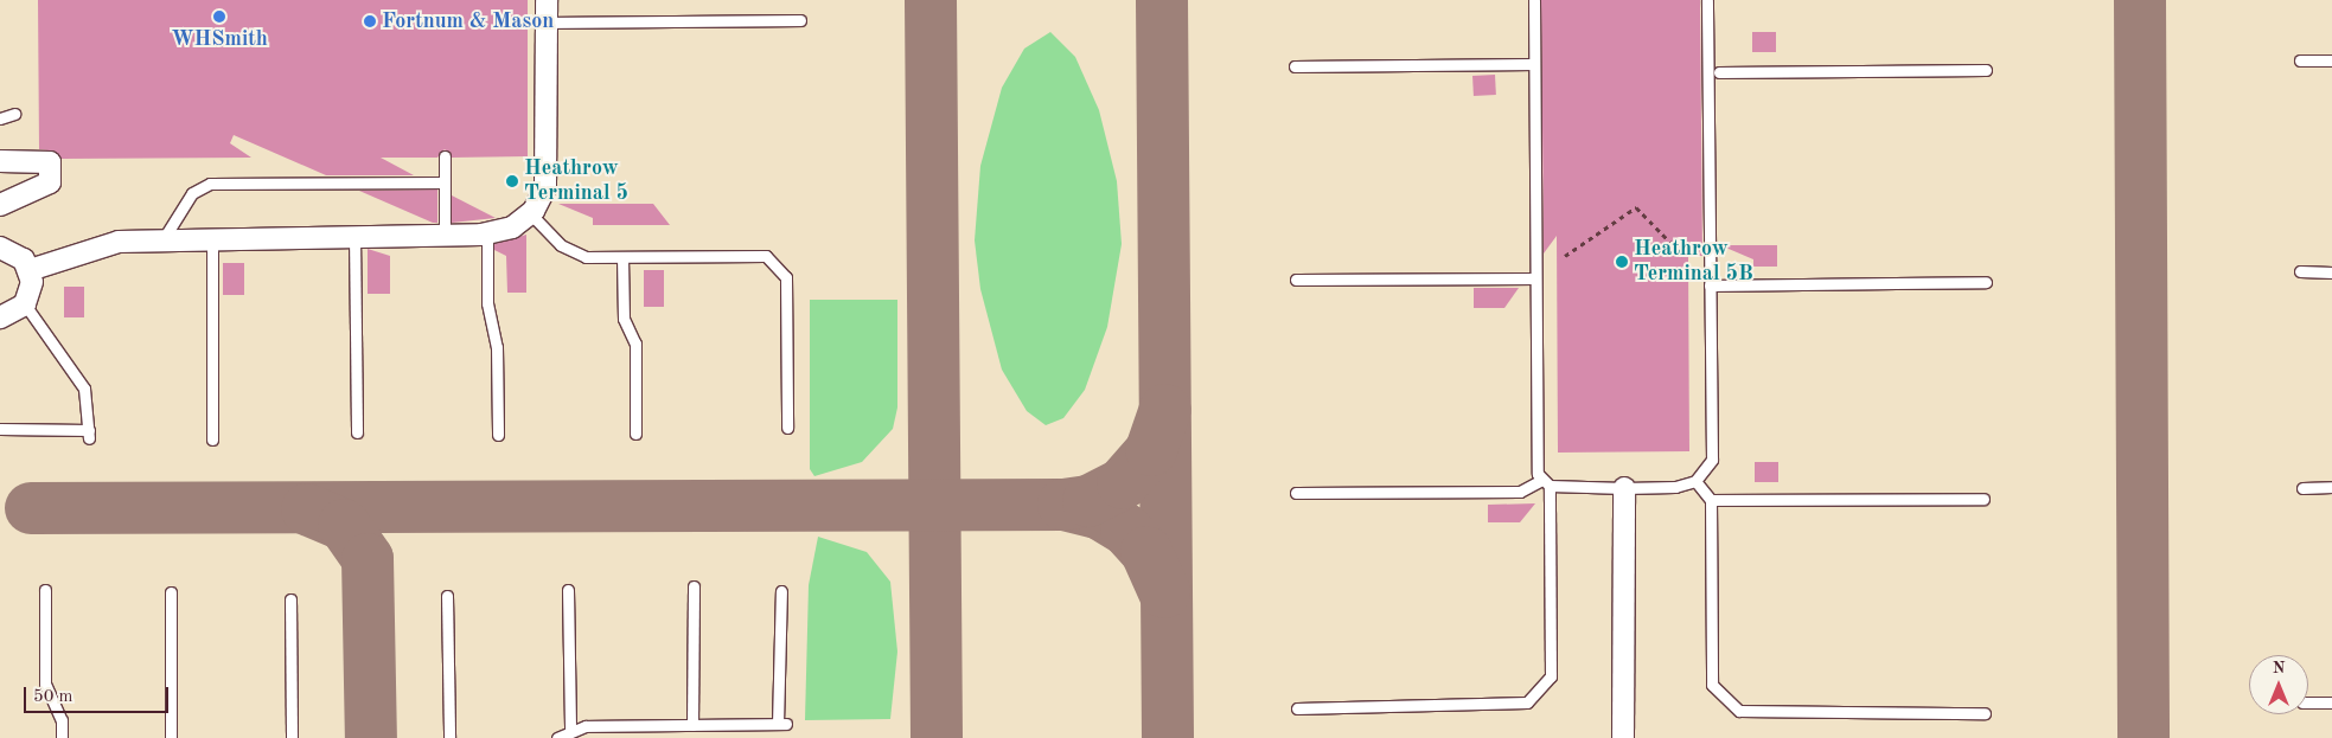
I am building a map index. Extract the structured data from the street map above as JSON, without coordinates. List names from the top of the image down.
{
  "places": [
    "WHSmith",
    "Fortnum & Mason",
    "Heathrow Terminal 5",
    "Heathrow Terminal 5B"
  ],
  "scale_bar": "50 m",
  "north": "top"
}
